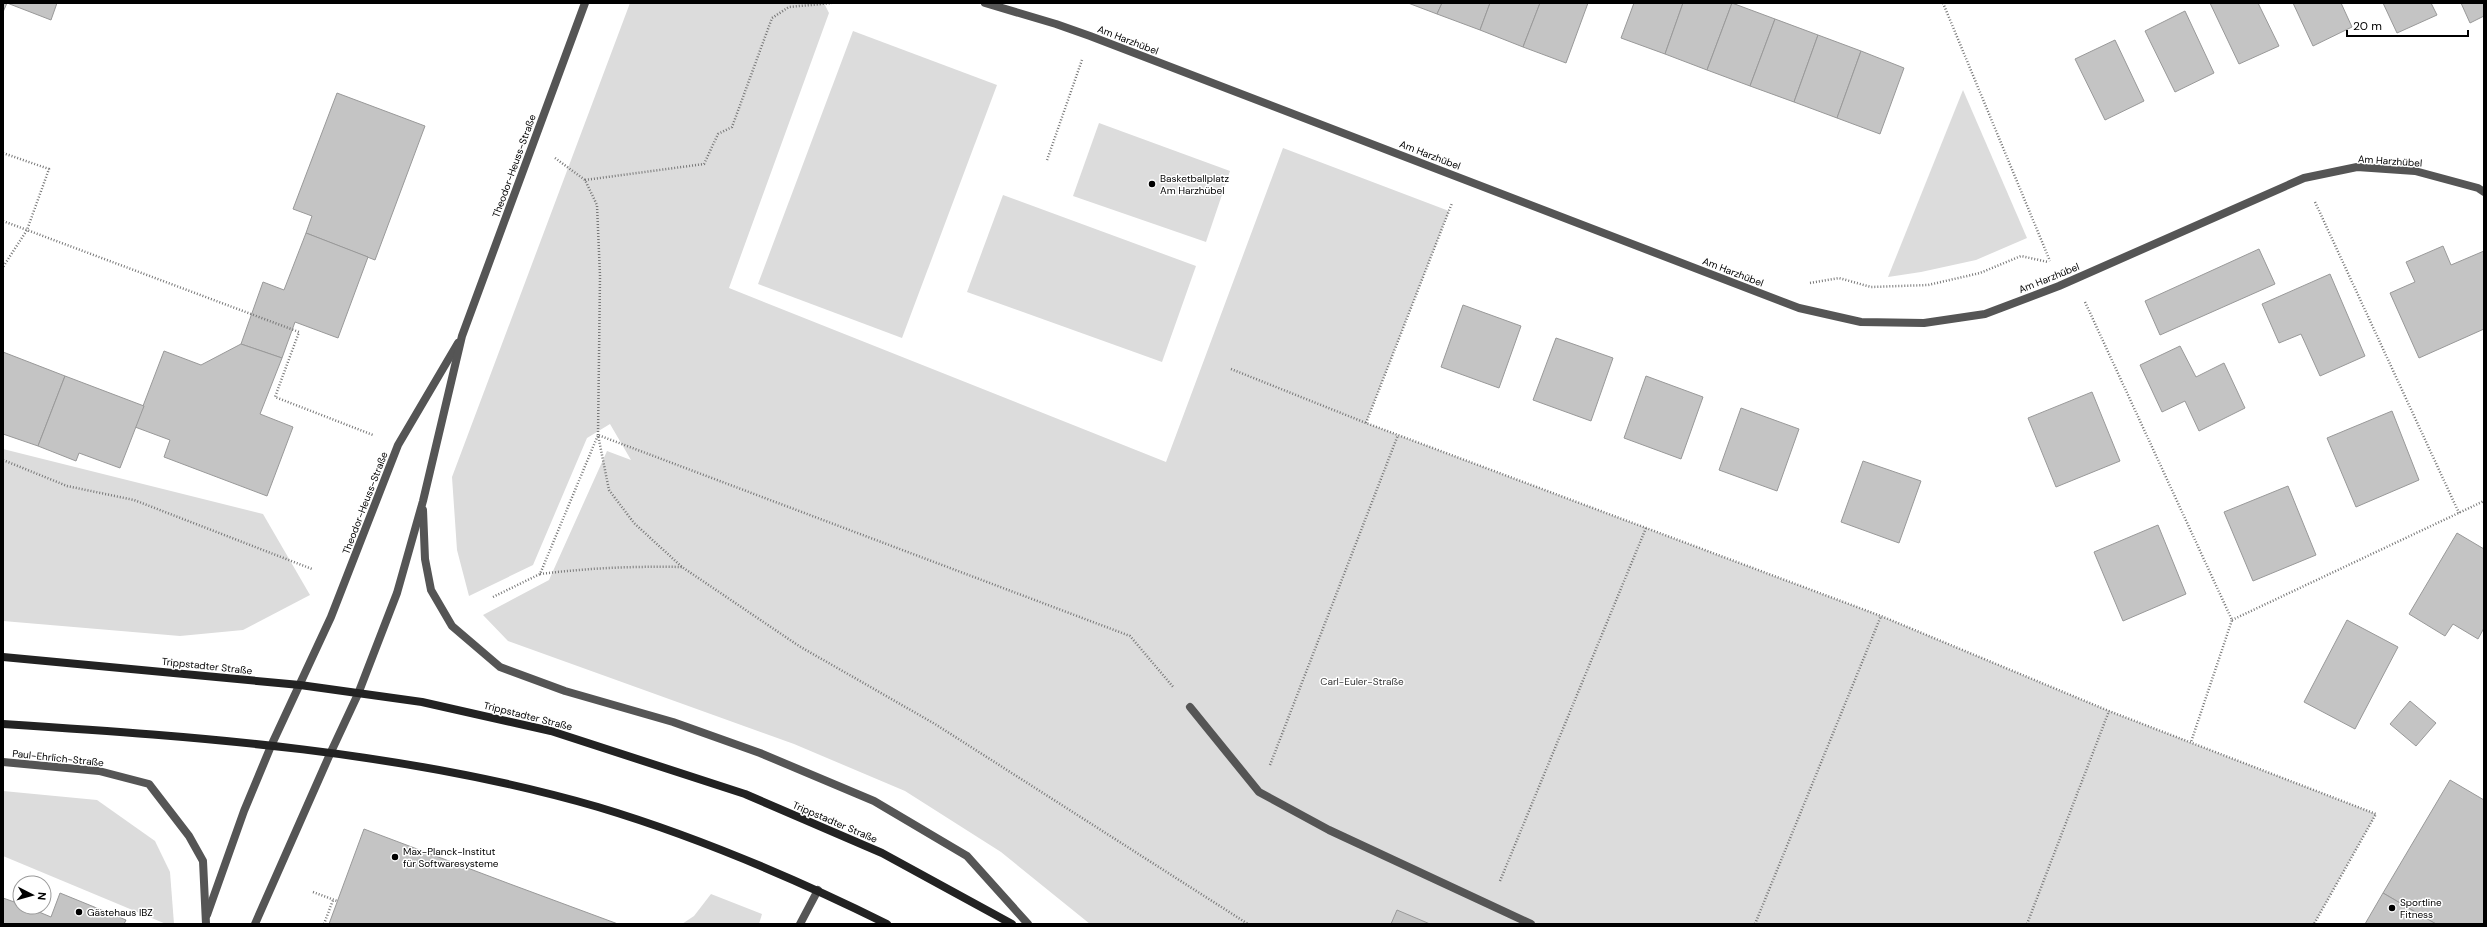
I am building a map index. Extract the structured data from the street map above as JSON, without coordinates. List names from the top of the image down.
{
  "streets": {
    "main road": ["Trippstadter Straße"],
    "street": ["Am Harzhübel", "Theodor-Heuss-Straße", "Paul-Ehrlich-Straße"]
  },
  "crossings": [
    ["Theodor-Heuss-Straße", "Trippstadter Straße"],
    ["Theodor-Heuss-Straße", "Paul-Ehrlich-Straße"]
  ],
  "parks": ["Carl-Euler-Straße"],
  "places": [
    "Basketballplatz Am Harzhübel",
    "Max-Planck-Institut für Softwaresysteme",
    "Sportline Fitness",
    "Gästehaus IBZ"
  ],
  "scale_bar": "20 m",
  "north": "right"
}
